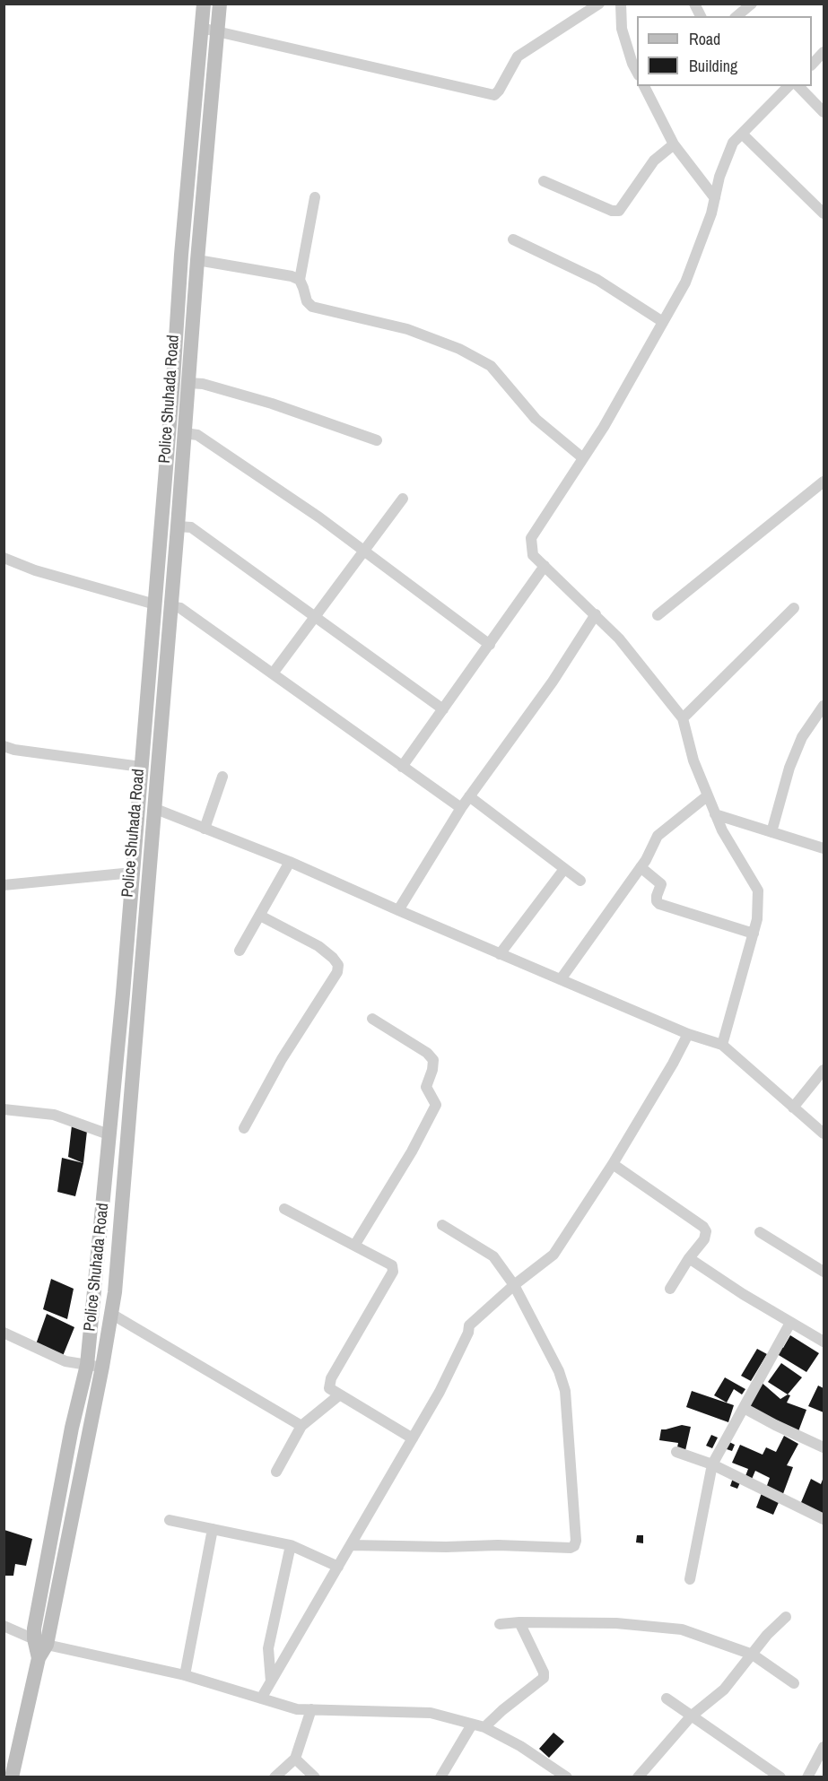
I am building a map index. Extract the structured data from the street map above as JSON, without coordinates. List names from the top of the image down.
{
  "streets": {
    "main road": ["Police Shuhada Road"]
  },
  "legend": ["Road", "Building"]
}
